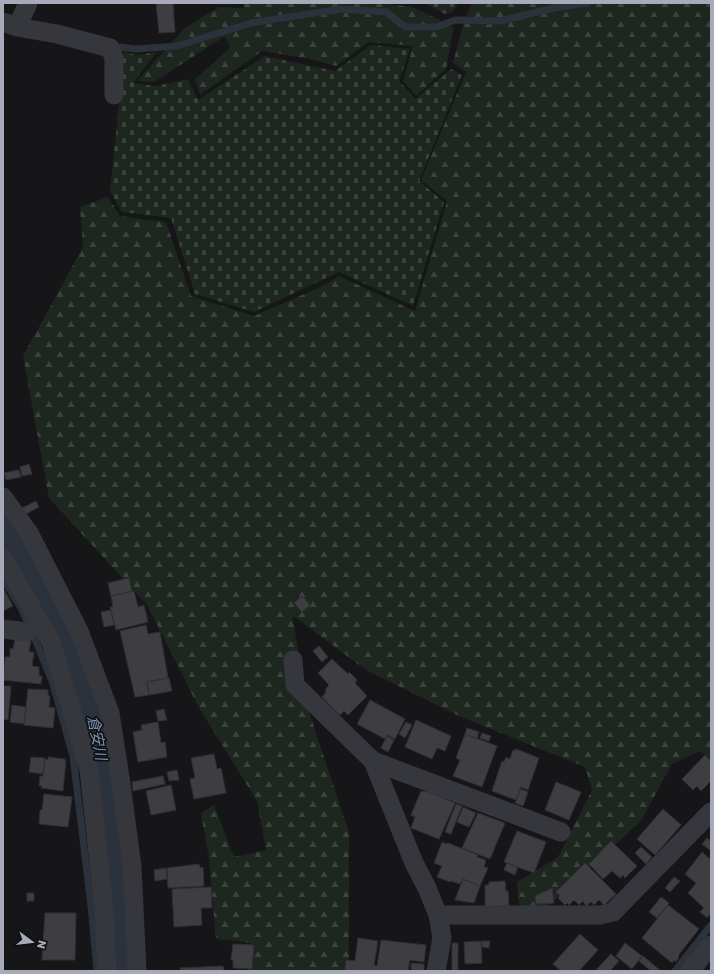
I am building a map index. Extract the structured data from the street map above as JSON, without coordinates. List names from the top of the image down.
{
  "water": ["倉安川"],
  "north": "right"
}
